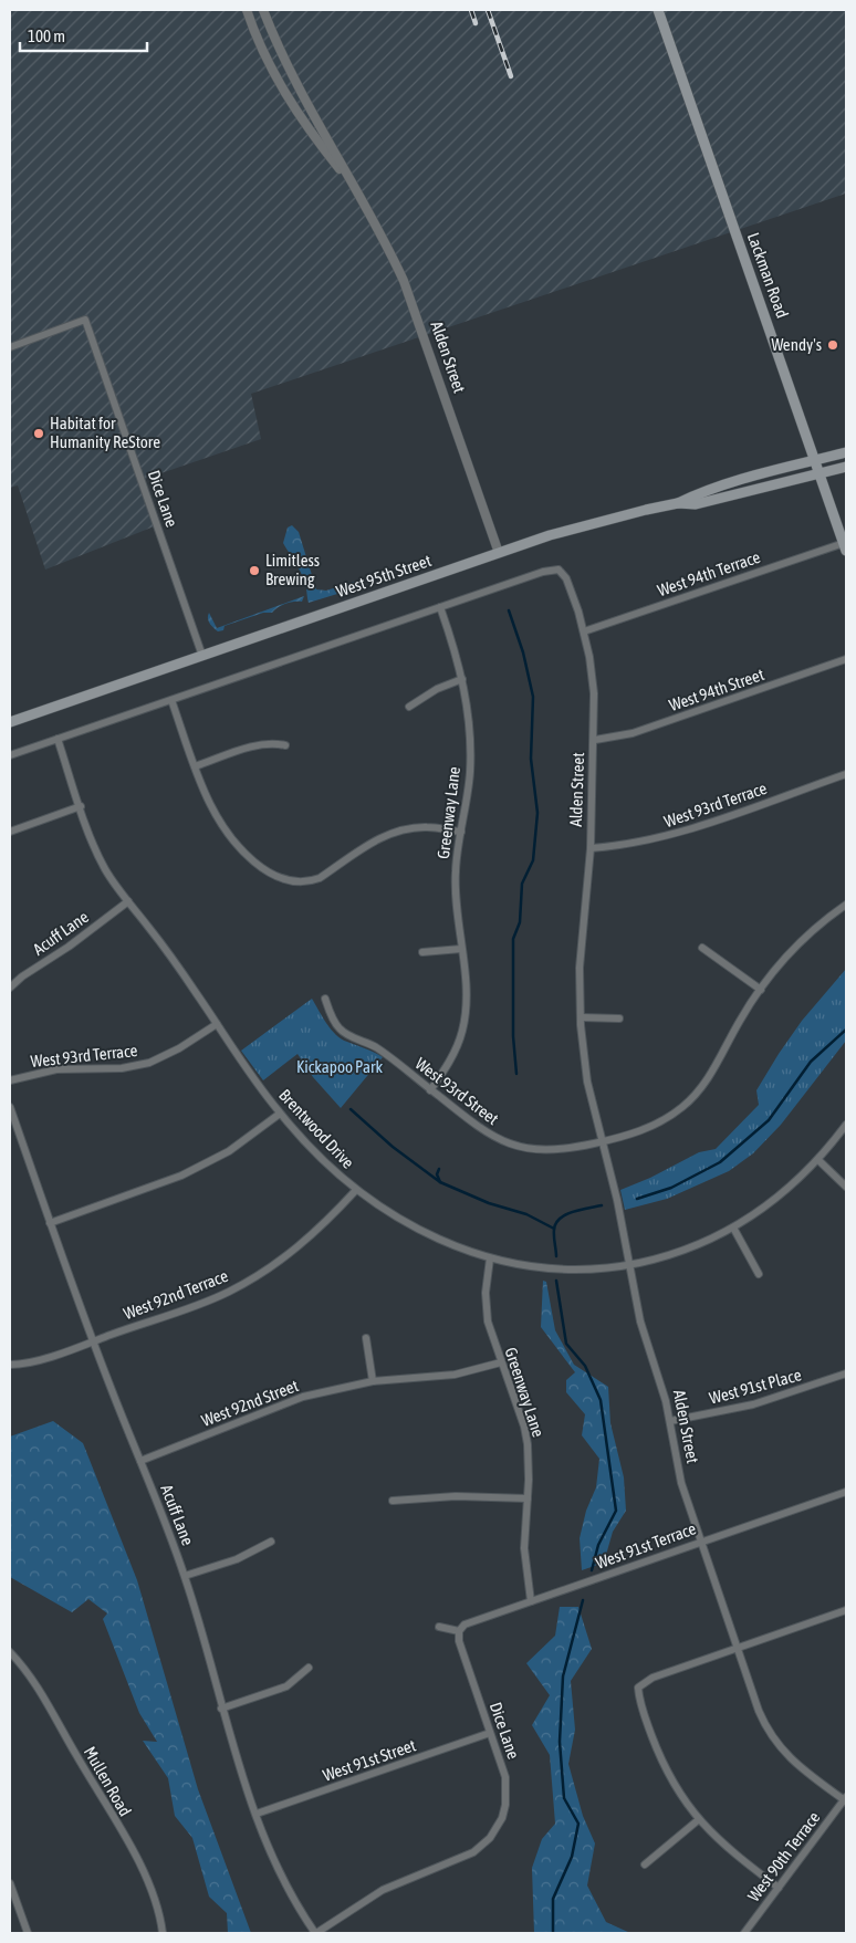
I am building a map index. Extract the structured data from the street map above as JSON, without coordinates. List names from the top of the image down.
{
  "streets": {
    "main road": ["Lackman Road", "West 95th Street"],
    "street": [
      "Alden Street",
      "Dice Lane",
      "West 94th Terrace",
      "West 94th Street",
      "West 93rd Terrace",
      "Greenway Lane",
      "Acuff Lane",
      "West 93rd Street",
      "Brentwood Drive",
      "West 92nd Terrace",
      "West 91st Place",
      "West 92nd Street",
      "West 91st Terrace",
      "West 91st Street",
      "Mullen Road",
      "West 90th Terrace"
    ]
  },
  "crossings": [
    ["Lackman Road", "West 94th Terrace"],
    ["Lackman Road", "West 95th Street"],
    ["Alden Street", "West 94th Terrace"],
    ["Alden Street", "West 95th Street"],
    ["Alden Street", "West 94th Street"],
    ["Alden Street", "West 93rd Terrace"],
    ["Alden Street", "Greenway Lane"],
    ["Alden Street", "West 93rd Street"],
    ["Alden Street", "Brentwood Drive"],
    ["Alden Street", "West 91st Place"],
    ["Alden Street", "West 91st Terrace"],
    ["Alden Street", "West 90th Terrace"],
    ["Dice Lane", "West 95th Street"],
    ["Dice Lane", "Acuff Lane"],
    ["Dice Lane", "West 91st Terrace"],
    ["Dice Lane", "West 91st Street"],
    ["West 93rd Terrace", "Brentwood Drive"],
    ["Greenway Lane", "West 93rd Street"],
    ["Greenway Lane", "Brentwood Drive"],
    ["Greenway Lane", "West 92nd Street"],
    ["Greenway Lane", "West 91st Terrace"],
    ["Acuff Lane", "Brentwood Drive"],
    ["Acuff Lane", "West 92nd Terrace"],
    ["Acuff Lane", "West 92nd Street"],
    ["Acuff Lane", "West 91st Street"],
    ["Brentwood Drive", "West 92nd Terrace"]
  ],
  "parks": ["Kickapoo Park"],
  "places": ["Wendy's", "Habitat for Humanity ReStore", "Limitless Brewing"],
  "scale_bar": "100 m"
}
